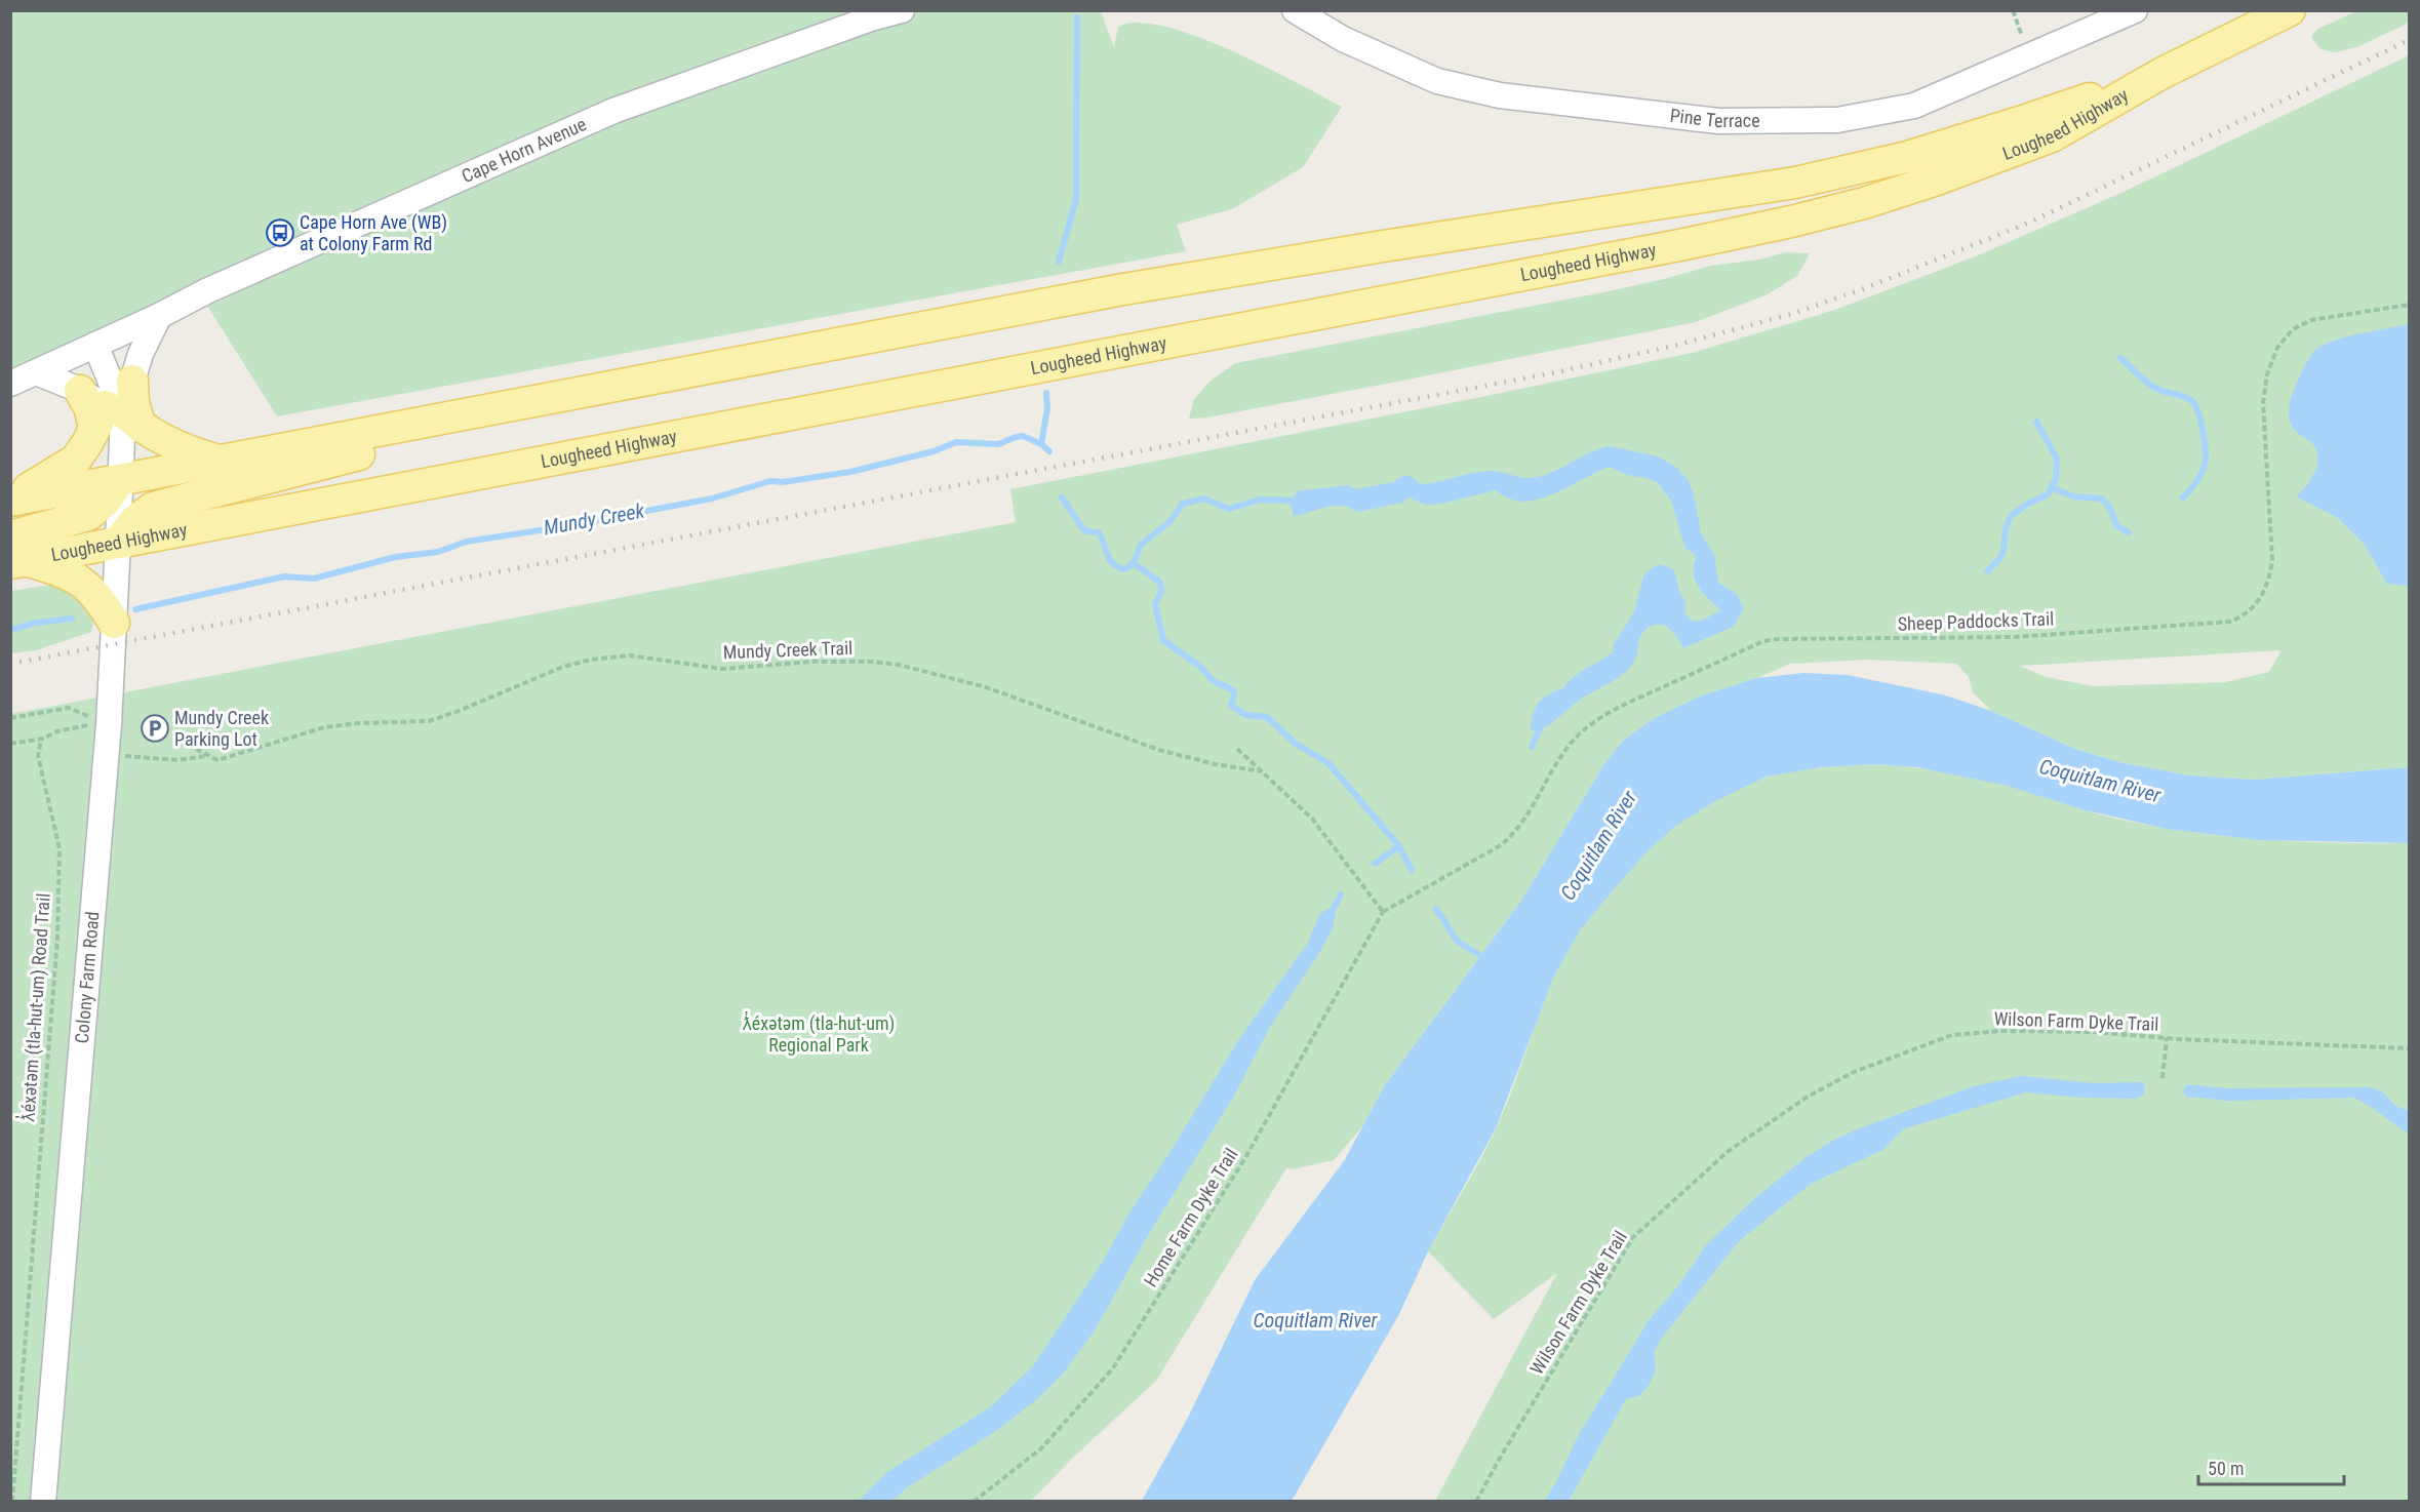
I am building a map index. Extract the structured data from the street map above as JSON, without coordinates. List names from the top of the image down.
{
  "streets": {
    "main road": ["Lougheed Highway"],
    "street": ["Pine Terrace", "Cape Horn Avenue", "Colony Farm Road"],
    "path": [
      "Sheep Paddocks Trail",
      "Mundy Creek Trail",
      "ƛ̓éxətəm (tla-hut-um) Road Trail",
      "Wilson Farm Dyke Trail",
      "Home Farm Dyke Trail"
    ]
  },
  "crossings": [
    ["Lougheed Highway", "Colony Farm Road"],
    ["Cape Horn Avenue", "Colony Farm Road"],
    ["Sheep Paddocks Trail", "Home Farm Dyke Trail"]
  ],
  "water": ["Mundy Creek", "Coquitlam River"],
  "parks": ["ƛ̓éxətəm (tla-hut-um) Regional Park"],
  "places": {
    "bus stop": ["Cape Horn Ave (WB) at Colony Farm Rd"],
    "parking": ["Mundy Creek Parking Lot"]
  },
  "scale_bar": "50 m"
}
